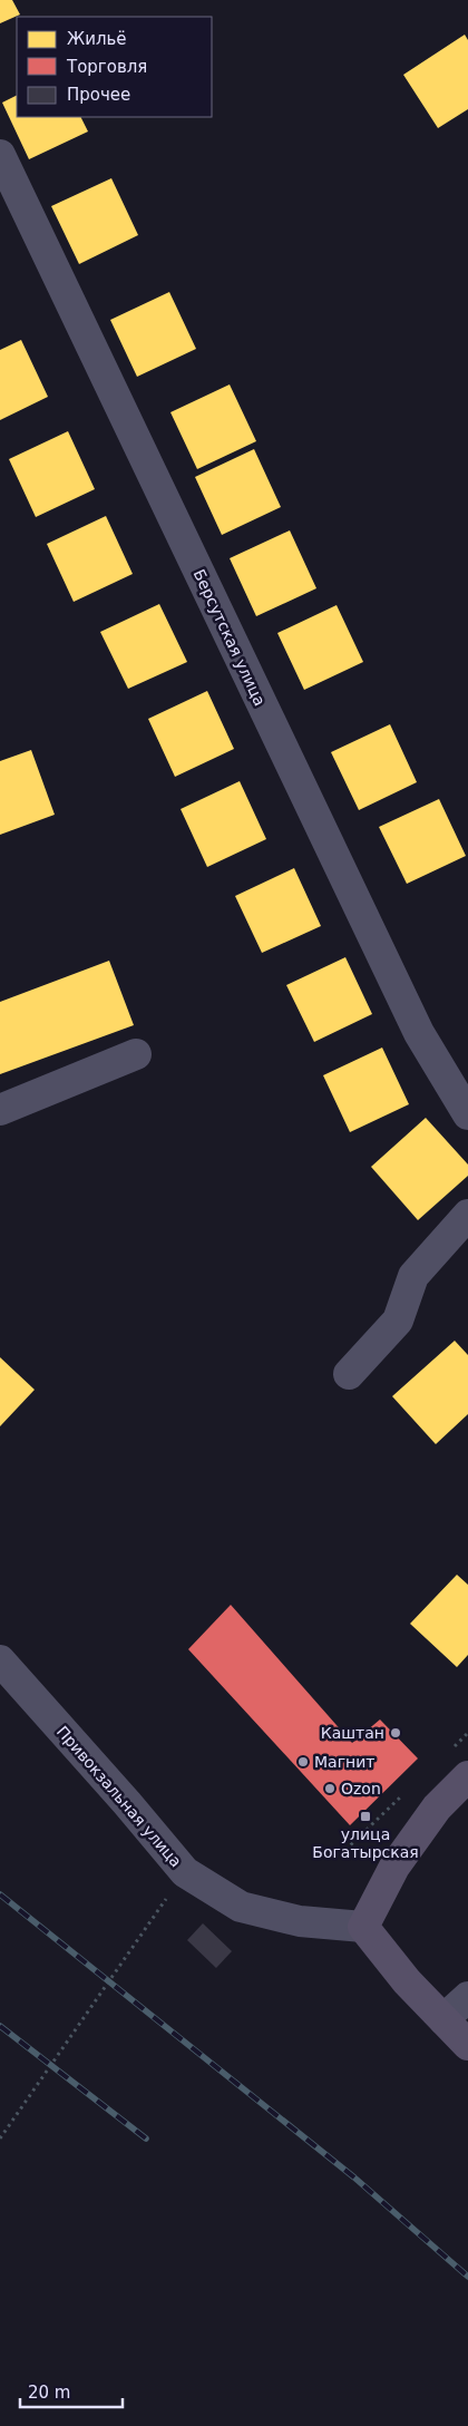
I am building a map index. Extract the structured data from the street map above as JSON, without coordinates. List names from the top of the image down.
{
  "streets": {
    "street": ["Берсутская улица", "Привокзальная улица"]
  },
  "places": {
    "other": ["Каштан", "Магнит", "Ozon"],
    "transit": ["улица Богатырская"]
  },
  "legend": ["Жильё", "Торговля", "Прочее"],
  "scale_bar": "20 m"
}
